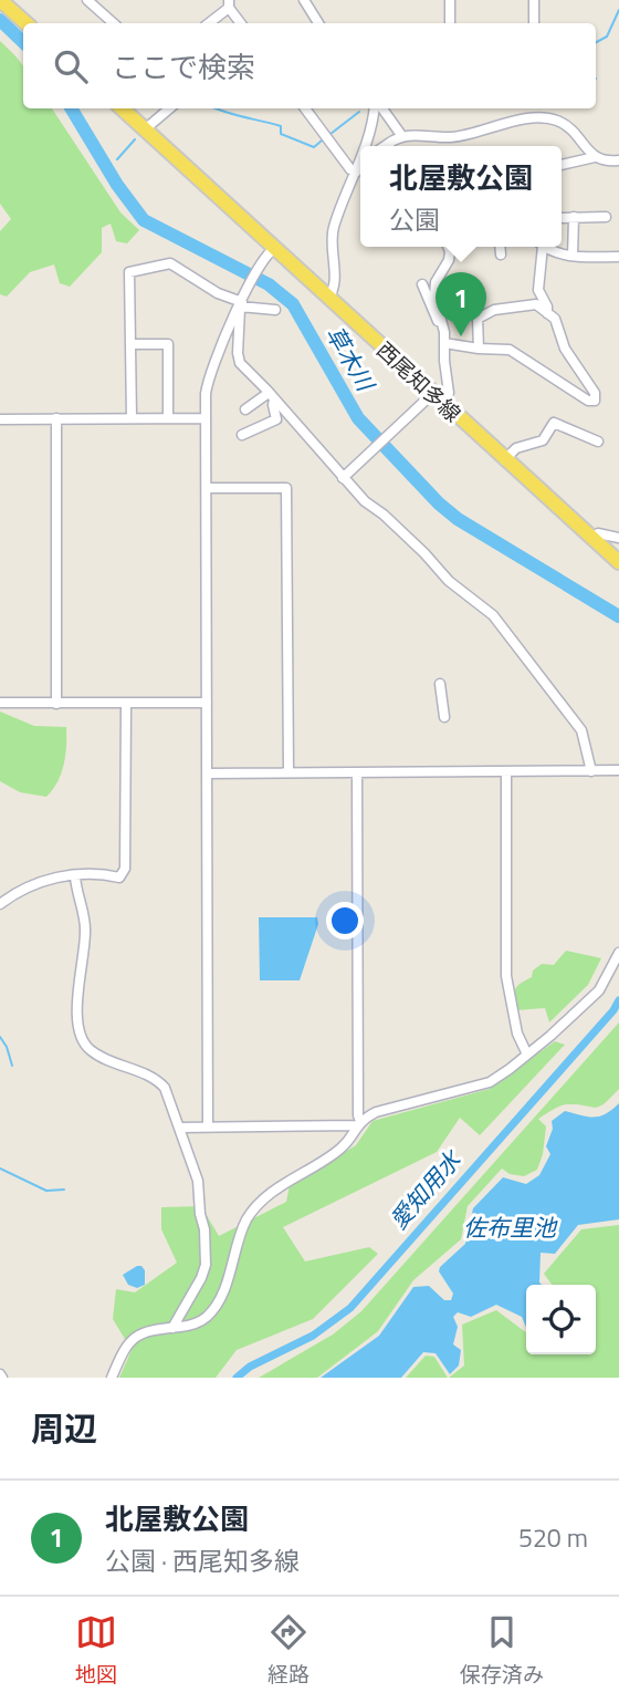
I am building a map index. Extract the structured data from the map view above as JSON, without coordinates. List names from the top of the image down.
{
  "streets": {
    "main road": ["西尾知多線"]
  },
  "water": ["草木川", "愛知用水", "佐布里池"],
  "page": {
    "search": "ここで検索",
    "popup": ["北屋敷公園", "公園"],
    "pins": "1",
    "heading": "周辺",
    "list": [
      {
        "mark": "1",
        "name": "北屋敷公園",
        "note": "公園 · 西尾知多線",
        "value": "520 m"
      }
    ],
    "nav": ["地図", "経路", "保存済み"]
  }
}
